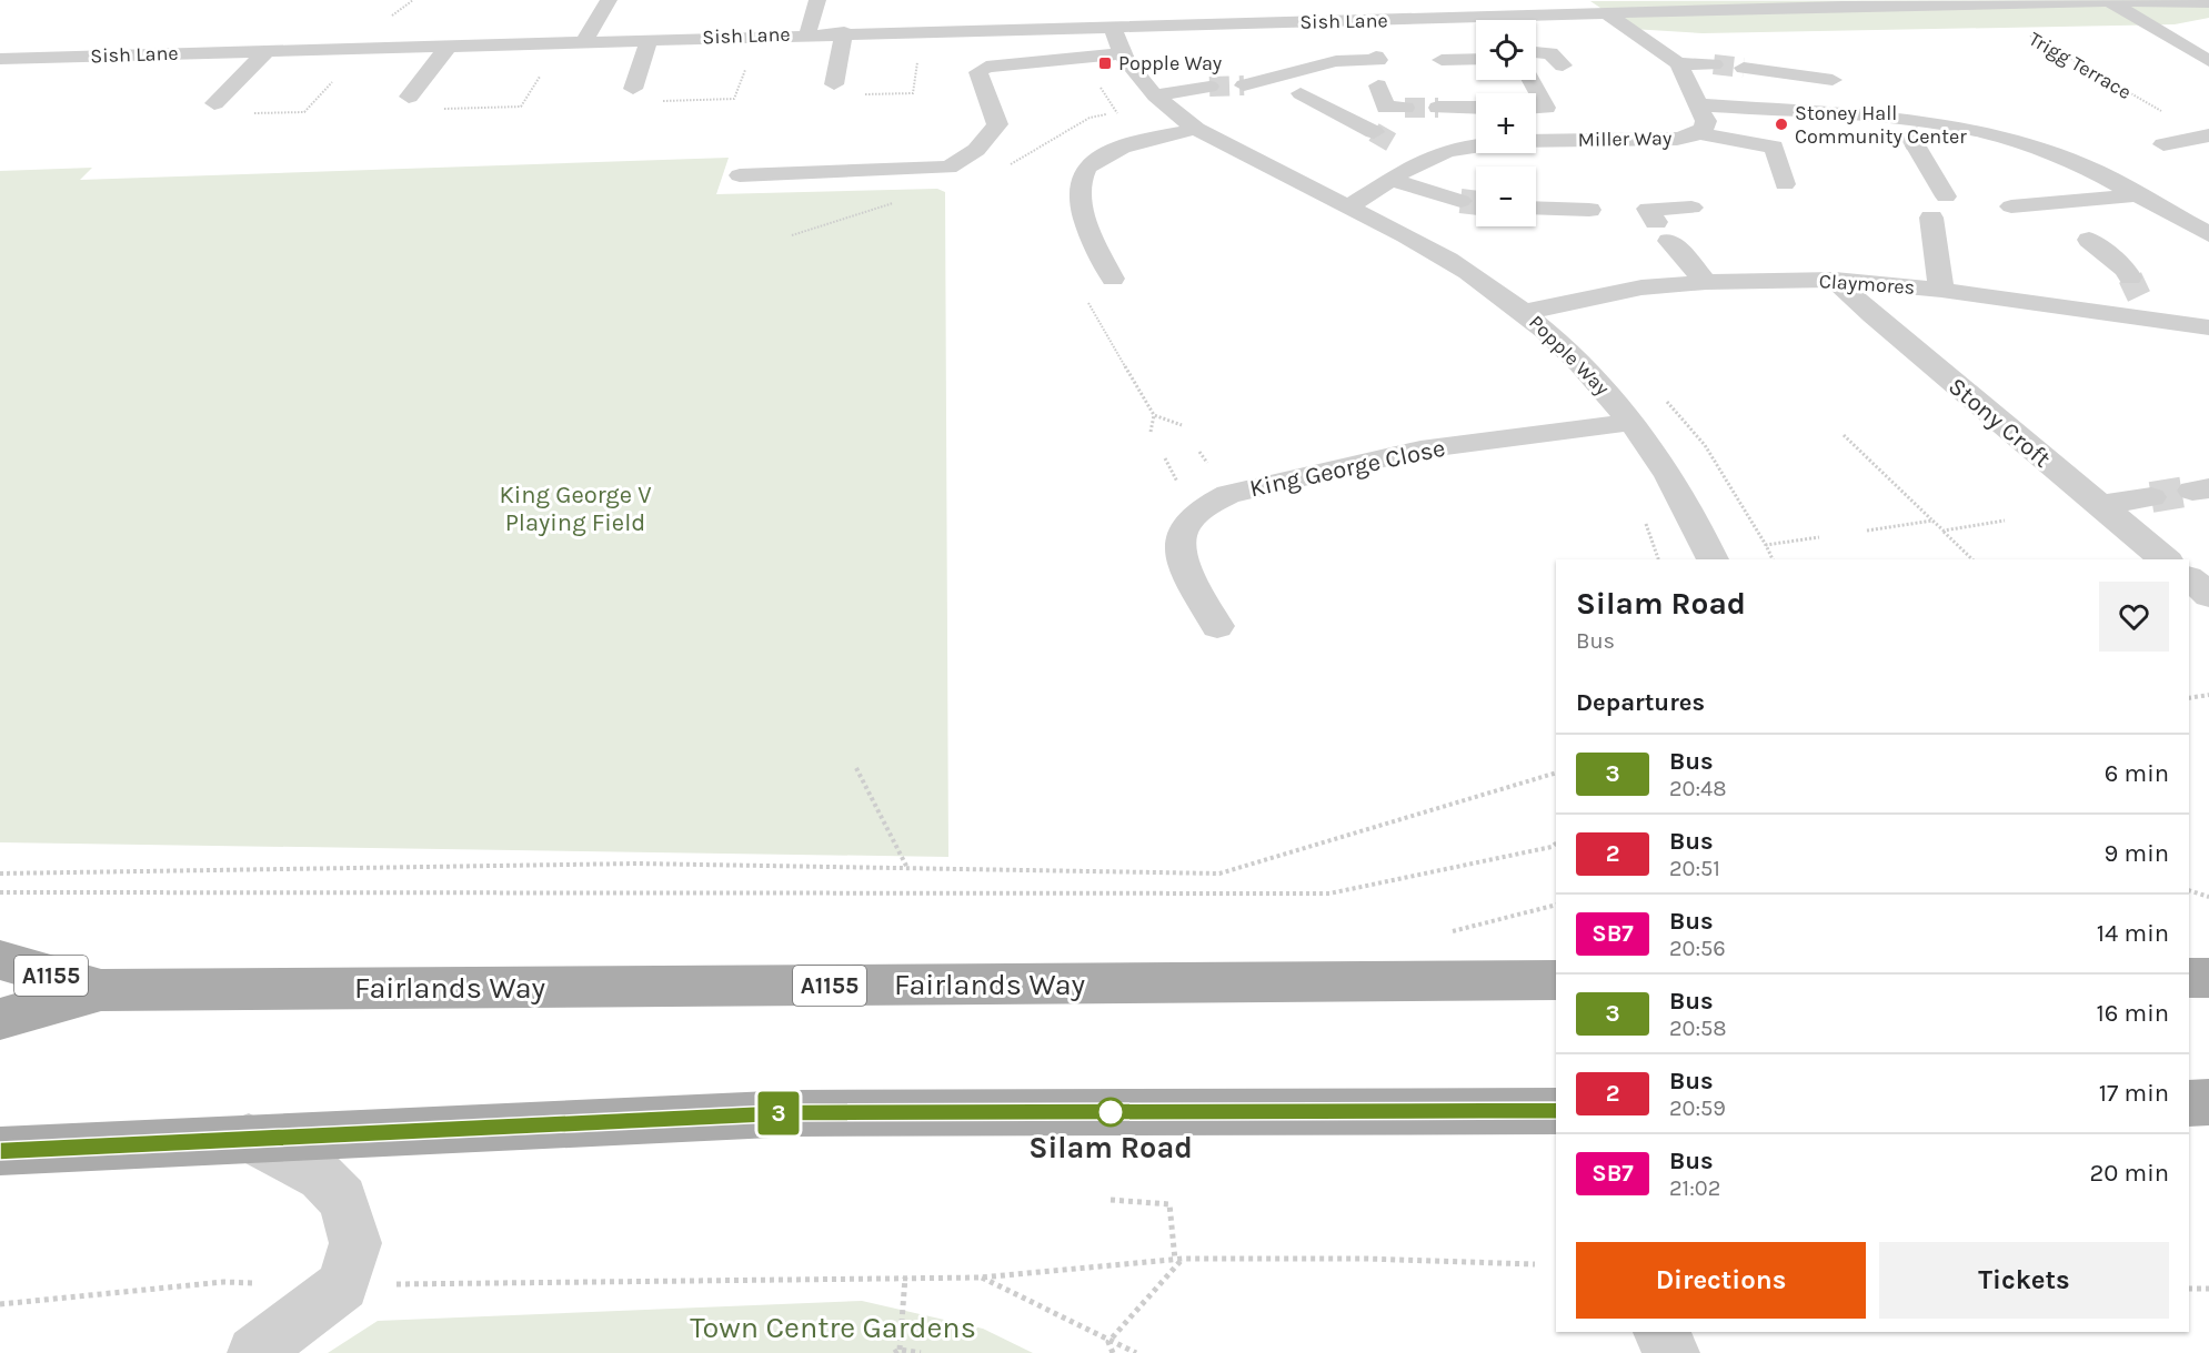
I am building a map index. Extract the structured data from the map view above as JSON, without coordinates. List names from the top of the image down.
{
  "streets": {
    "main road": ["A1155", "Fairlands Way"],
    "street": [
      "Sish Lane",
      "Miller Way",
      "Claymores",
      "Popple Way",
      "Stony Croft",
      "King George Close"
    ],
    "path": ["Trigg Terrace"]
  },
  "crossings": [
    ["Sish Lane", "Popple Way"],
    ["Miller Way", "Popple Way"],
    ["Claymores", "Popple Way"],
    ["Claymores", "Stony Croft"],
    ["Popple Way", "King George Close"]
  ],
  "parks": ["King George V Playing Field", "Town Centre Gardens"],
  "places": {
    "transit": ["Popple Way"],
    "other": ["Stoney Hall Community Center", "Silam Road"]
  },
  "lines": ["bus line 3"],
  "page": {
    "on_map": "3",
    "map_buttons": ["+", "−"],
    "heading": [
      ["Silam Road", "Bus"],
      "Departures"
    ],
    "list": [
      {
        "mark": "3",
        "name": "Bus",
        "note": "20:48",
        "value": "6 min"
      },
      {
        "mark": "2",
        "name": "Bus",
        "note": "20:51",
        "value": "9 min"
      },
      {
        "mark": "SB7",
        "name": "Bus",
        "note": "20:56",
        "value": "14 min"
      },
      {
        "mark": "3",
        "name": "Bus",
        "note": "20:58",
        "value": "16 min"
      },
      {
        "mark": "2",
        "name": "Bus",
        "note": "20:59",
        "value": "17 min"
      },
      {
        "mark": "SB7",
        "name": "Bus",
        "note": "21:02",
        "value": "20 min"
      }
    ],
    "buttons": ["Directions", "Tickets"]
  }
}
